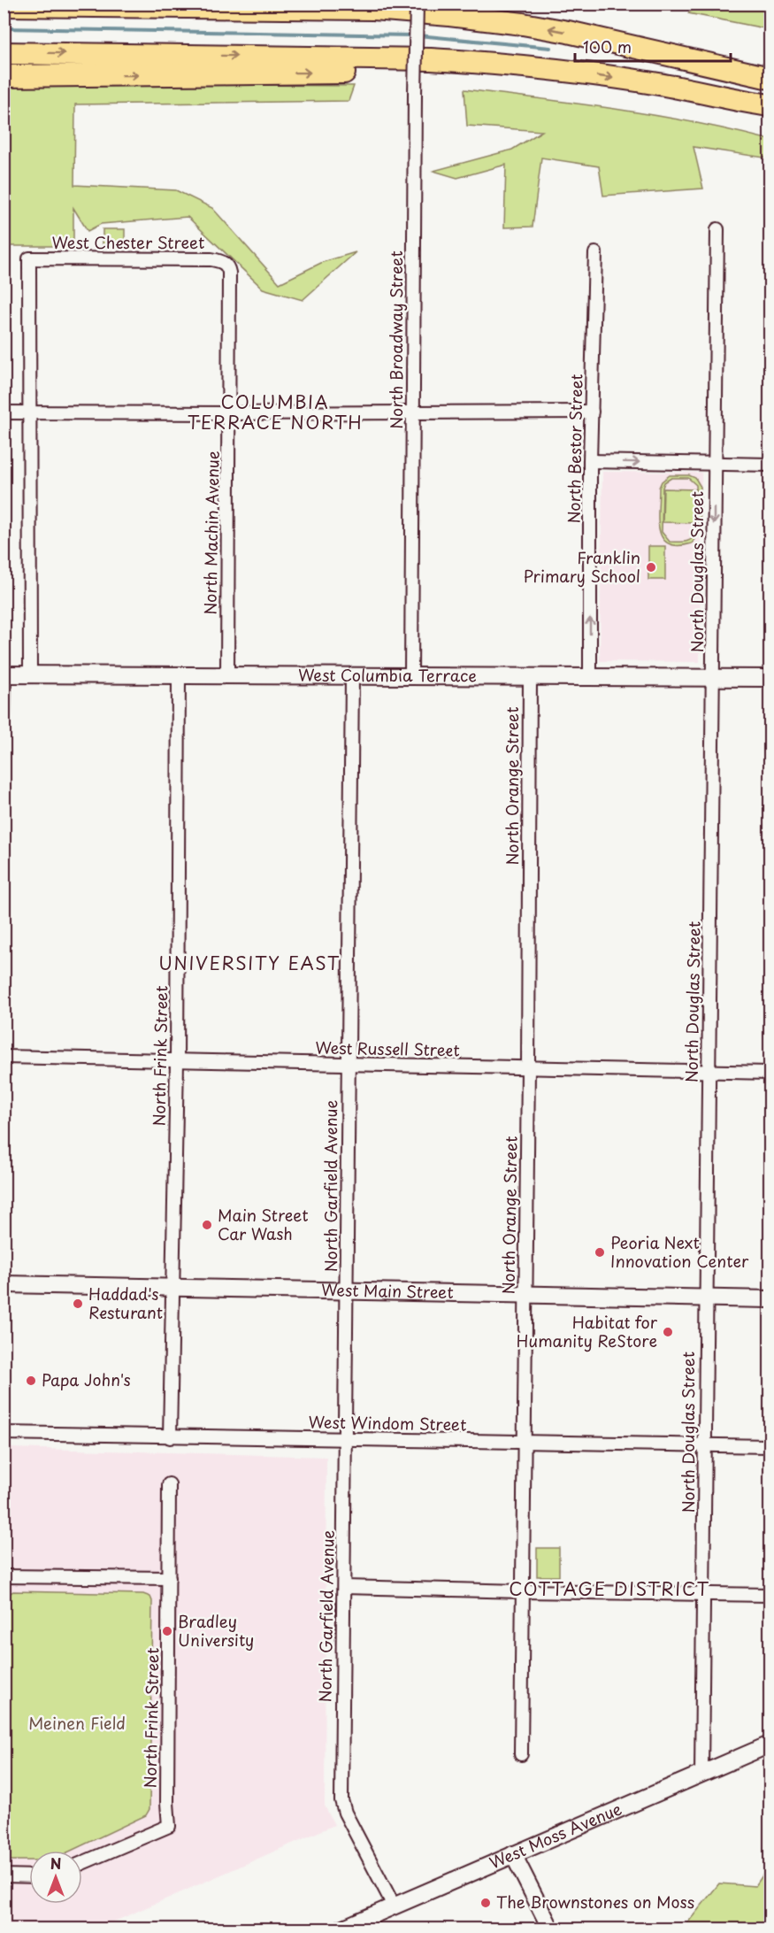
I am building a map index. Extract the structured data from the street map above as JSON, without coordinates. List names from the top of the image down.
{
  "streets": {
    "street": [
      "West Chester Street",
      "North Broadway Street",
      "North Bestor Street",
      "North Machin Avenue",
      "North Douglas Street",
      "West Columbia Terrace",
      "North Orange Street",
      "West Russell Street",
      "North Frink Street",
      "North Garfield Avenue",
      "West Main Street",
      "West Windom Street",
      "West Moss Avenue"
    ]
  },
  "crossings": [
    ["West Chester Street", "North Machin Avenue"],
    ["North Broadway Street", "West Columbia Terrace"],
    ["North Bestor Street", "West Columbia Terrace"],
    ["North Machin Avenue", "West Columbia Terrace"],
    ["North Douglas Street", "West Columbia Terrace"],
    ["North Douglas Street", "West Russell Street"],
    ["North Douglas Street", "West Main Street"],
    ["North Douglas Street", "West Windom Street"],
    ["North Douglas Street", "West Moss Avenue"],
    ["West Columbia Terrace", "North Orange Street"],
    ["West Columbia Terrace", "North Frink Street"],
    ["West Columbia Terrace", "North Garfield Avenue"],
    ["North Orange Street", "West Russell Street"],
    ["North Orange Street", "West Main Street"],
    ["North Orange Street", "West Windom Street"],
    ["West Russell Street", "North Frink Street"],
    ["West Russell Street", "North Garfield Avenue"],
    ["North Frink Street", "West Main Street"],
    ["North Frink Street", "West Windom Street"],
    ["North Garfield Avenue", "West Main Street"],
    ["North Garfield Avenue", "West Windom Street"],
    ["North Garfield Avenue", "West Moss Avenue"]
  ],
  "one_way": ["North Bestor Street"],
  "districts": ["COLUMBIA TERRACE NORTH", "UNIVERSITY EAST", "COTTAGE DISTRICT"],
  "parks": ["Meinen Field"],
  "places": [
    "Franklin Primary School",
    "Main Street Car Wash",
    "Peoria Next Innovation Center",
    "Haddad's Resturant",
    "Habitat for Humanity ReStore",
    "Papa John's",
    "Bradley University",
    "The Brownstones on Moss"
  ],
  "scale_bar": "100 m",
  "north": "top"
}
